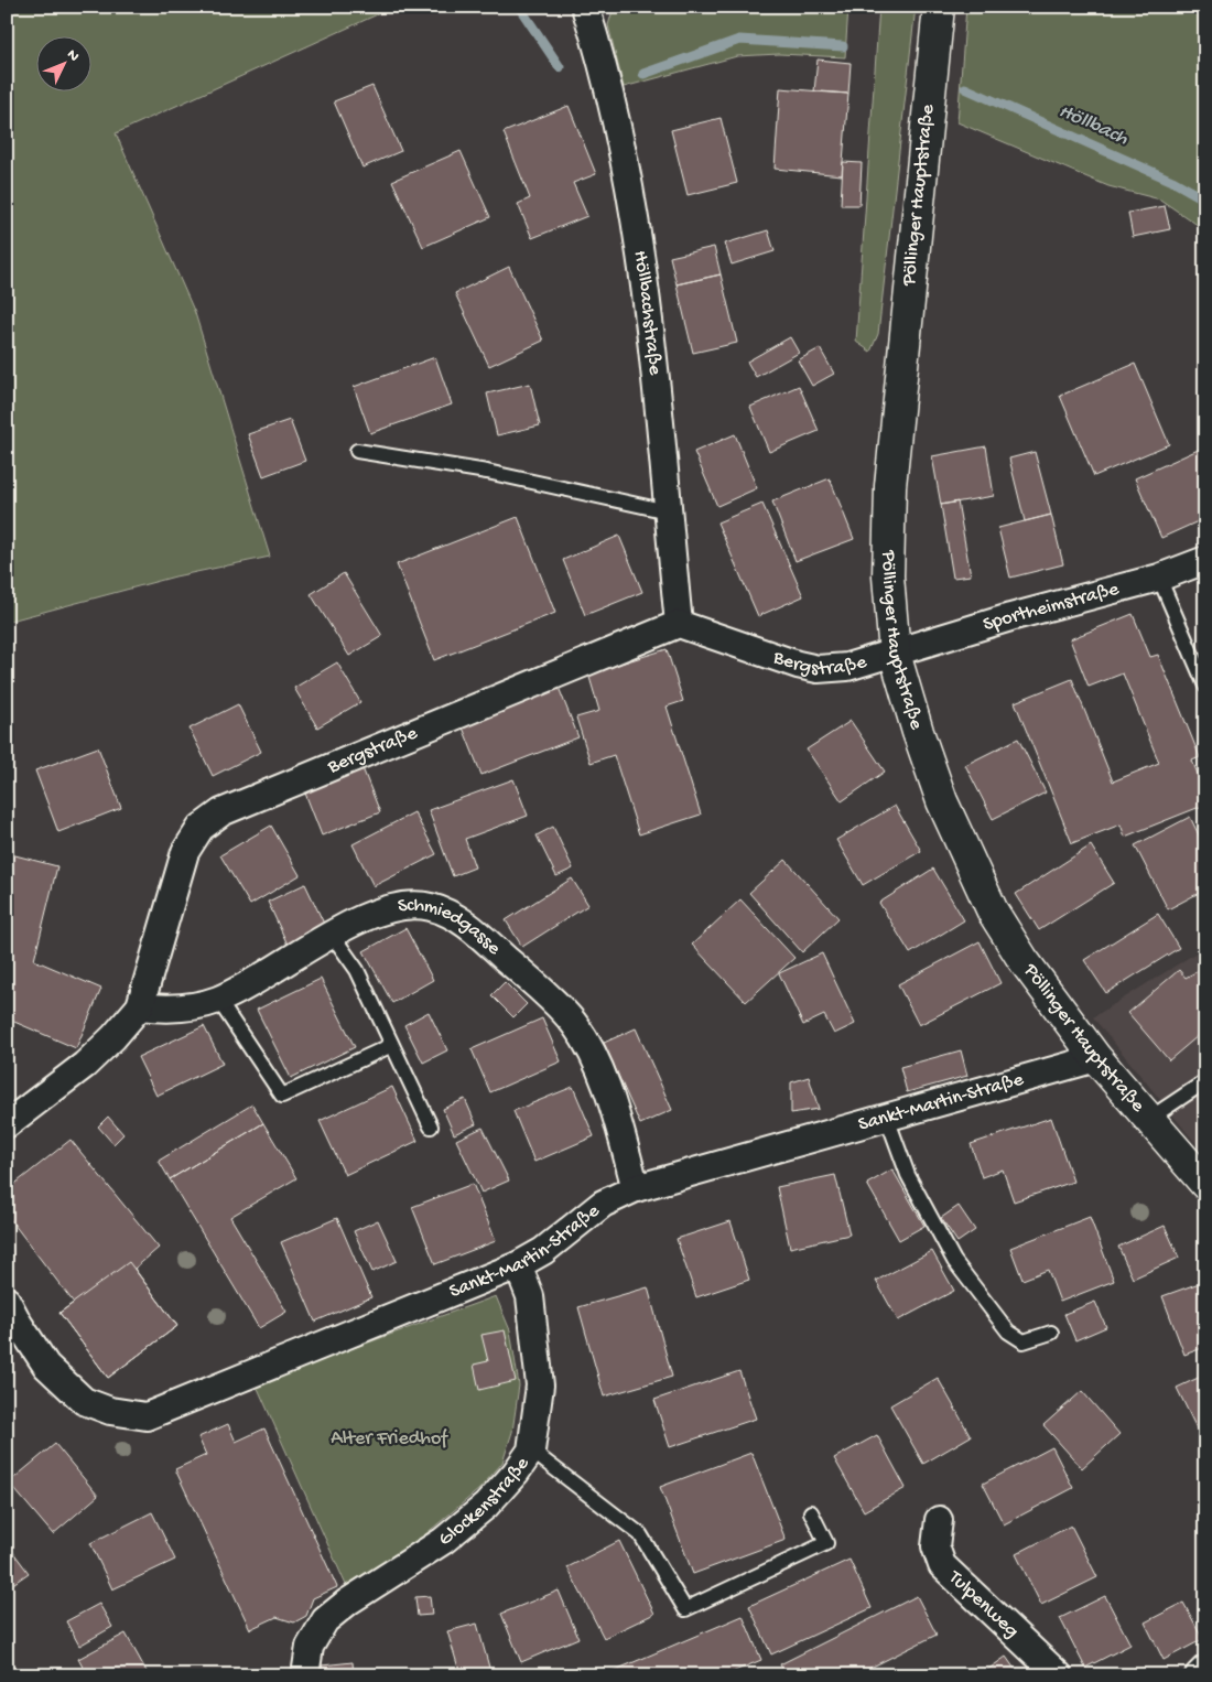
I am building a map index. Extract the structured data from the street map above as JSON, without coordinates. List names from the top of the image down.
{
  "streets": {
    "street": [
      "Pöllinger Hauptstraße",
      "Höllbachstraße",
      "Sportheimstraße",
      "Bergstraße",
      "Schmiedgasse",
      "Sankt-Martin-Straße",
      "Glockenstraße",
      "Tulpenweg"
    ]
  },
  "crossings": [
    ["Pöllinger Hauptstraße", "Sportheimstraße"],
    ["Pöllinger Hauptstraße", "Bergstraße"],
    ["Pöllinger Hauptstraße", "Sankt-Martin-Straße"],
    ["Höllbachstraße", "Bergstraße"],
    ["Sportheimstraße", "Bergstraße"],
    ["Bergstraße", "Schmiedgasse"],
    ["Schmiedgasse", "Sankt-Martin-Straße"],
    ["Sankt-Martin-Straße", "Glockenstraße"]
  ],
  "water": ["Höllbach"],
  "parks": ["Alter Friedhof"],
  "north": "top right"
}
